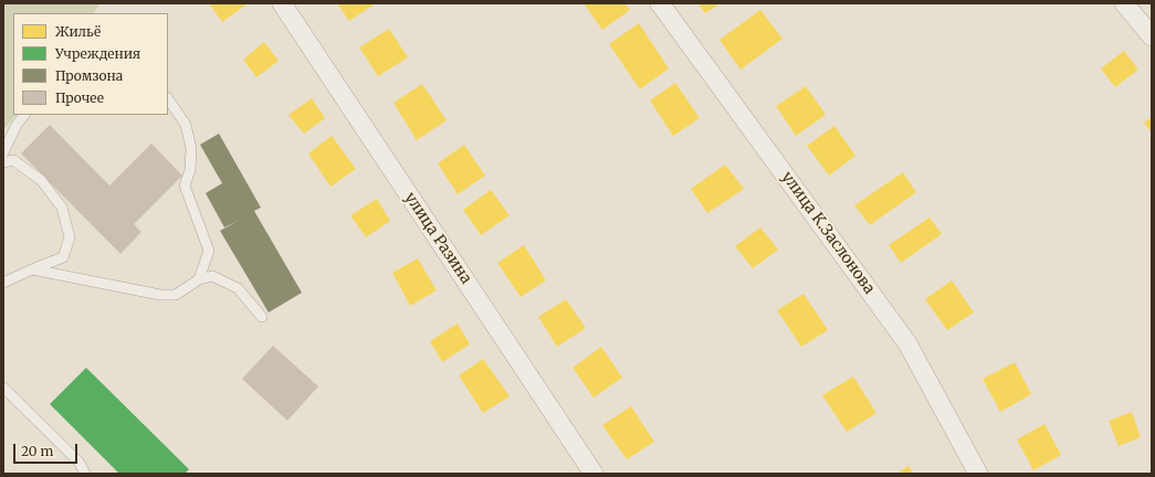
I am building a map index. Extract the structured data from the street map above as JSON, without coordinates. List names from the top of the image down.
{
  "streets": {
    "street": ["улица К.Заслонова", "улица Разина"]
  },
  "legend": [
    "Жильё",
    "Учреждения",
    "Промзона",
    "Прочее"
  ],
  "scale_bar": "20 m"
}
